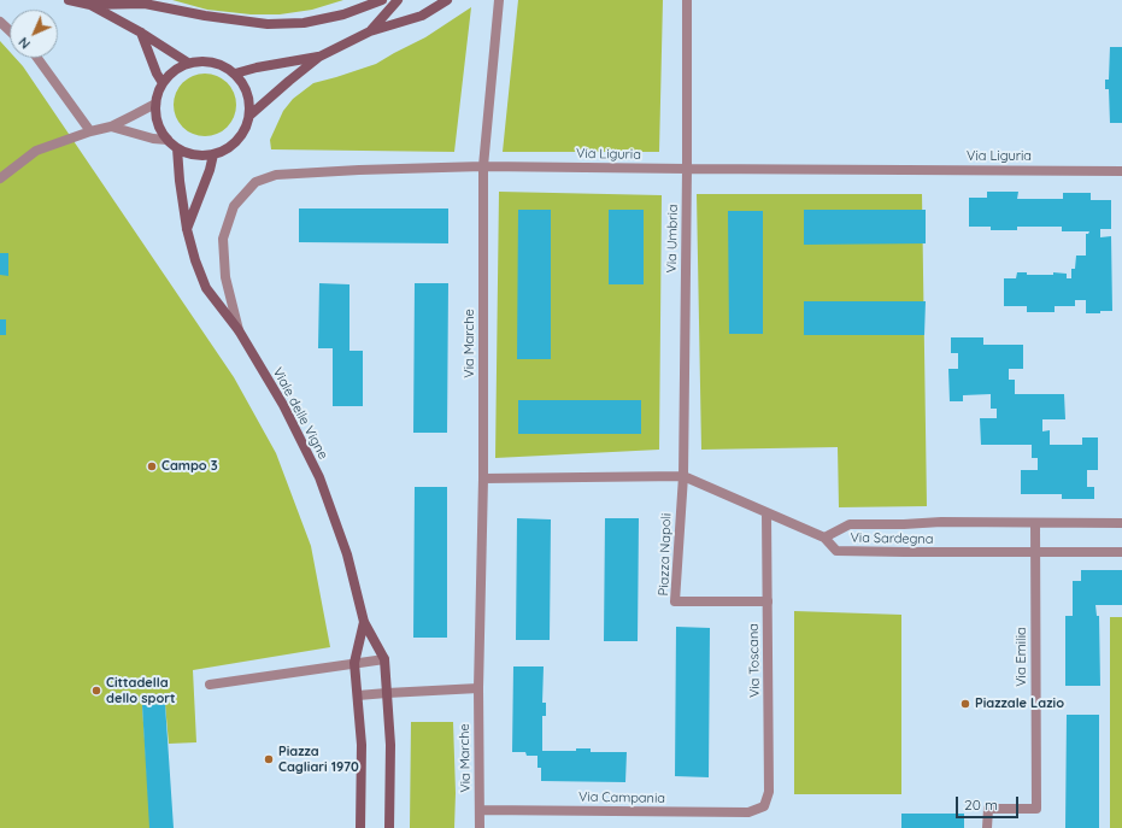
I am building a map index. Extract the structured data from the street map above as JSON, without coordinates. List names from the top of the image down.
{
  "streets": {
    "main road": ["Viale delle Vigne"],
    "street": [
      "Via Liguria",
      "Via Umbria",
      "Via Marche",
      "Via Sardegna",
      "Piazza Napoli",
      "Via Emilia",
      "Via Toscana",
      "Via Campania"
    ]
  },
  "crossings": [
    ["Via Liguria", "Via Umbria"],
    ["Via Liguria", "Via Marche"],
    ["Via Liguria", "Viale delle Vigne"],
    ["Via Umbria", "Piazza Napoli"],
    ["Via Marche", "Via Campania"],
    ["Via Sardegna", "Via Emilia"],
    ["Piazza Napoli", "Via Toscana"],
    ["Via Toscana", "Via Campania"]
  ],
  "places": [
    "Campo 3",
    "Cittadella dello sport",
    "Piazzale Lazio",
    "Piazza Cagliari 1970"
  ],
  "scale_bar": "20 m",
  "north": "bottom left"
}
